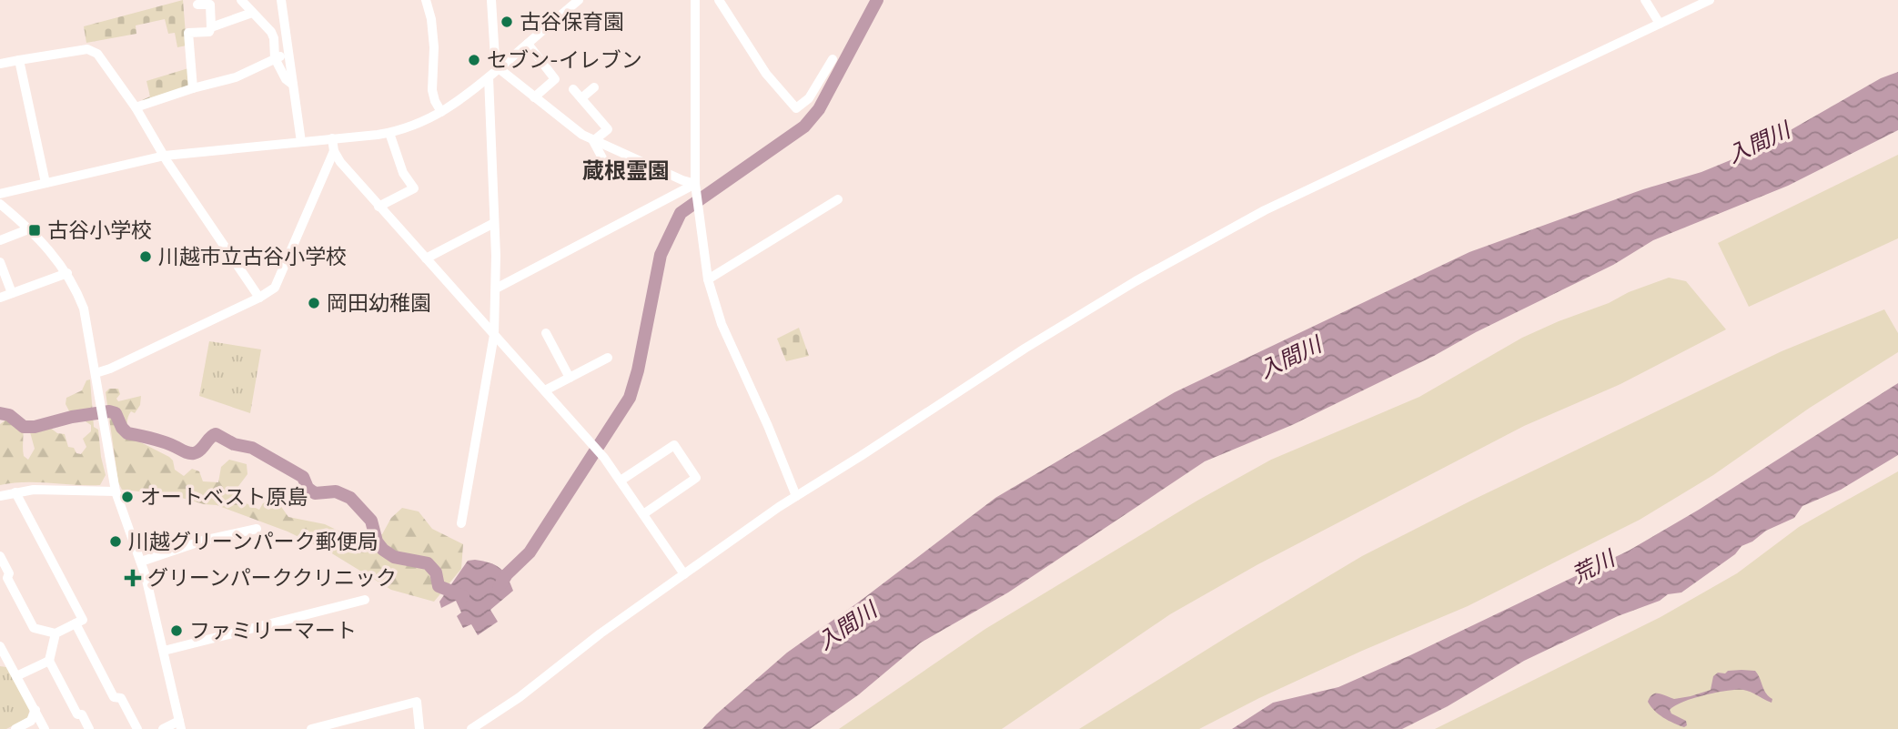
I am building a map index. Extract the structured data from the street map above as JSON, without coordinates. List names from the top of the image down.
{
  "districts": ["蔵根霊園"],
  "water": ["入間川", "荒川"],
  "places": {
    "other": [
      "古谷保育園",
      "セブン-イレブン",
      "川越市立古谷小学校",
      "岡田幼稚園",
      "オートベスト原島",
      "川越グリーンパーク郵便局",
      "ファミリーマート"
    ],
    "transit": ["古谷小学校"],
    "health": ["グリーンパーククリニック"]
  }
}
